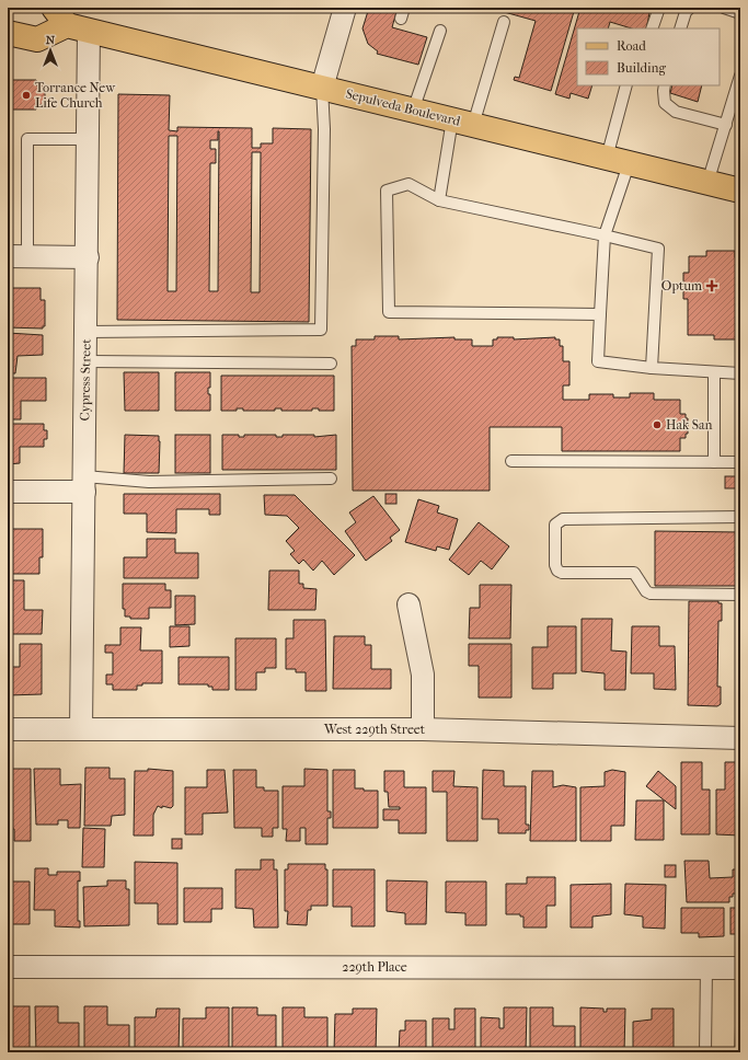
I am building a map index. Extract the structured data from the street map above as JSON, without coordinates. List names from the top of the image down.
{
  "streets": {
    "main road": ["Sepulveda Boulevard"],
    "street": ["Cypress Street", "West 229th Street", "229th Place"]
  },
  "crossings": [
    ["Sepulveda Boulevard", "Cypress Street"],
    ["Cypress Street", "West 229th Street"]
  ],
  "places": {
    "other": ["Torrance New Life Church", "Hak San"],
    "health": ["Optum"]
  },
  "legend": ["Road", "Building"],
  "north": "top"
}
